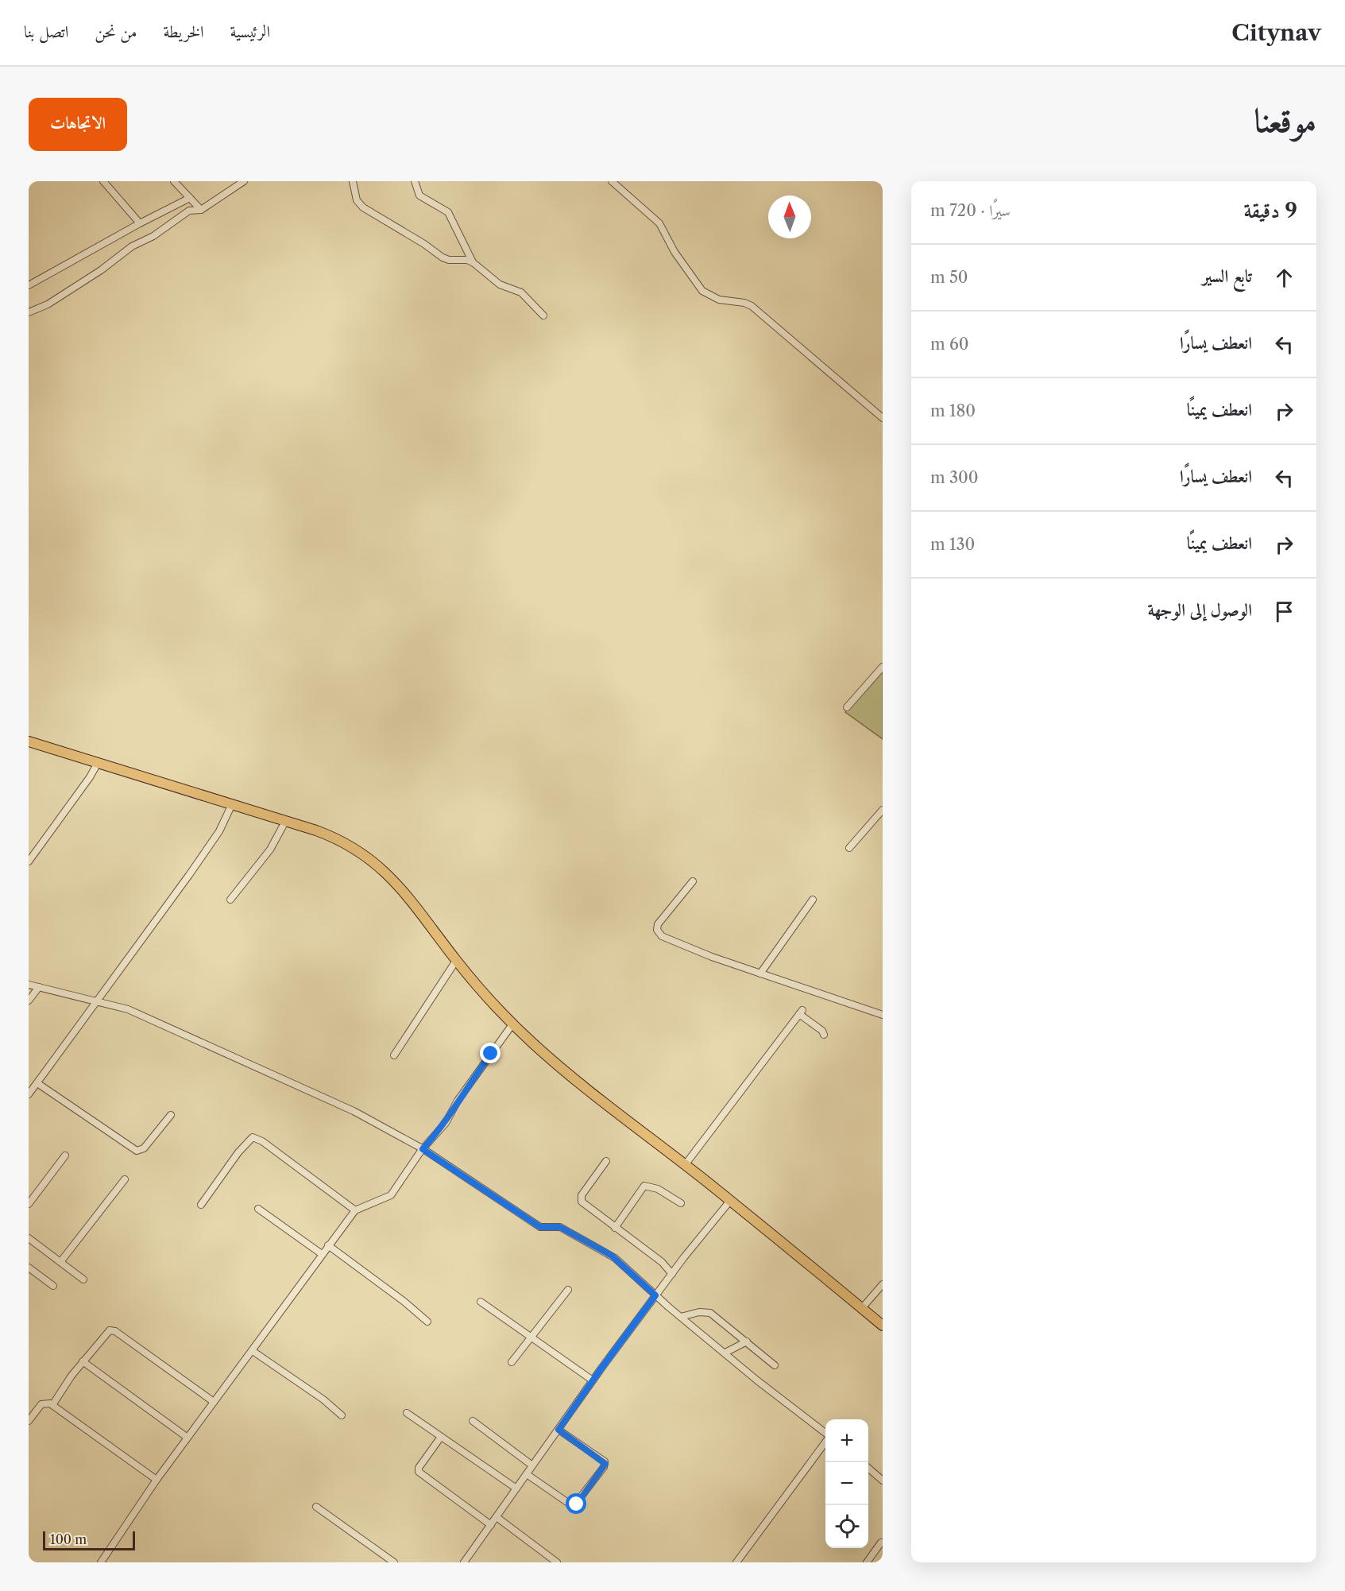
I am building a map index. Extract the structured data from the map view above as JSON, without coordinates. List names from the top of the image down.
{
  "scale_bar": "100 m",
  "north": "top",
  "page": {
    "header": "Citynav",
    "nav": [
      "الرئيسية",
      "الخريطة",
      "من نحن",
      "اتصل بنا"
    ],
    "title": "موقعنا",
    "buttons": "الاتجاهات",
    "heading": ["9 دقيقة", "سيرًا · 720 m"],
    "list": [
      ["تابع السير", "50 m"],
      ["انعطف يسارًا", "60 m"],
      ["انعطف يمينًا", "180 m"],
      ["انعطف يسارًا", "300 m"],
      ["انعطف يمينًا", "130 m"],
      "الوصول إلى الوجهة"
    ],
    "map_buttons": ["+", "−"],
    "scale": "100 m"
  }
}
